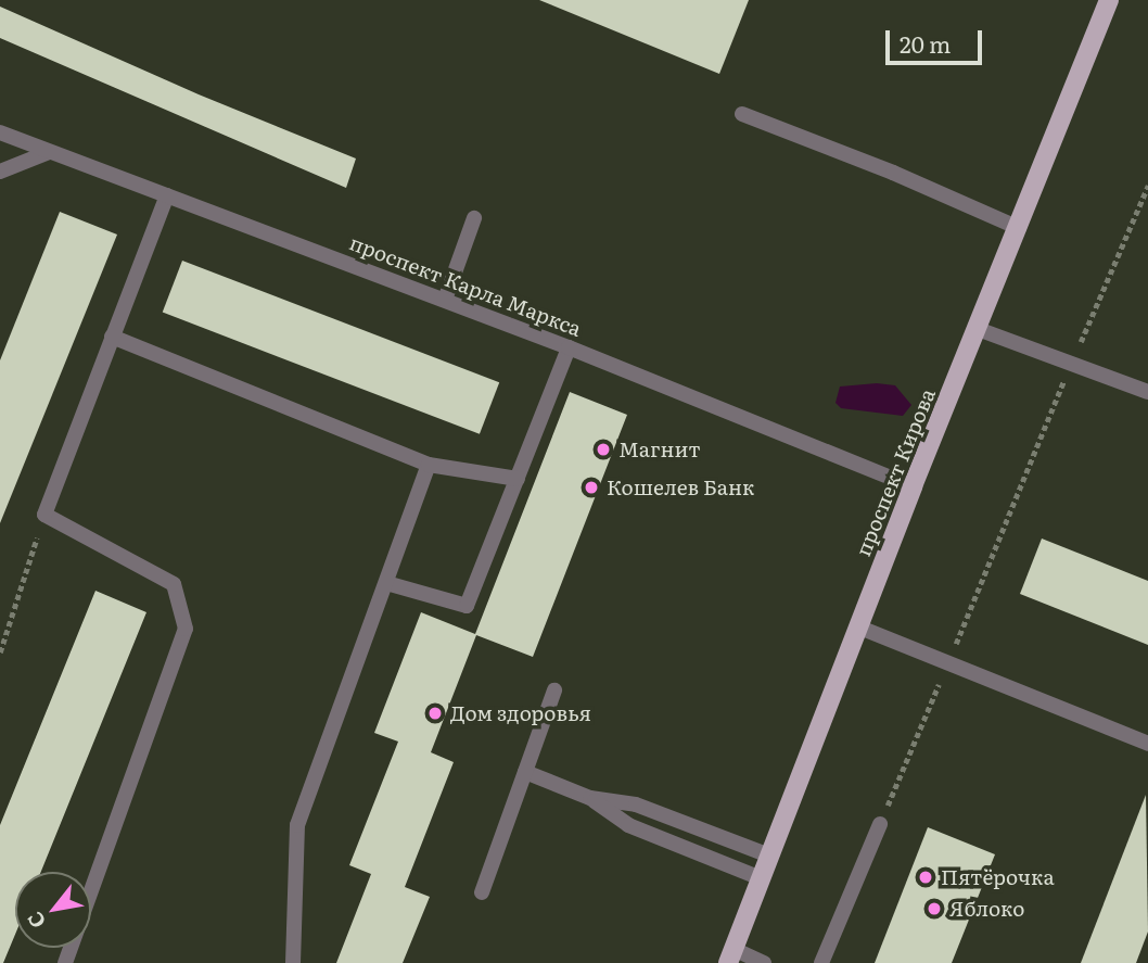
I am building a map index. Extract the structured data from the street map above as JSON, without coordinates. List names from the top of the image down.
{
  "streets": {
    "main road": ["проспект Кирова"],
    "street": ["проспект Карла Маркса"]
  },
  "crossings": [
    ["проспект Карла Маркса", "проспект Кирова"]
  ],
  "places": [
    "Магнит",
    "Кошелев Банк",
    "Дом здоровья",
    "Пятёрочка",
    "Яблоко"
  ],
  "scale_bar": "20 m",
  "north": "bottom left"
}
